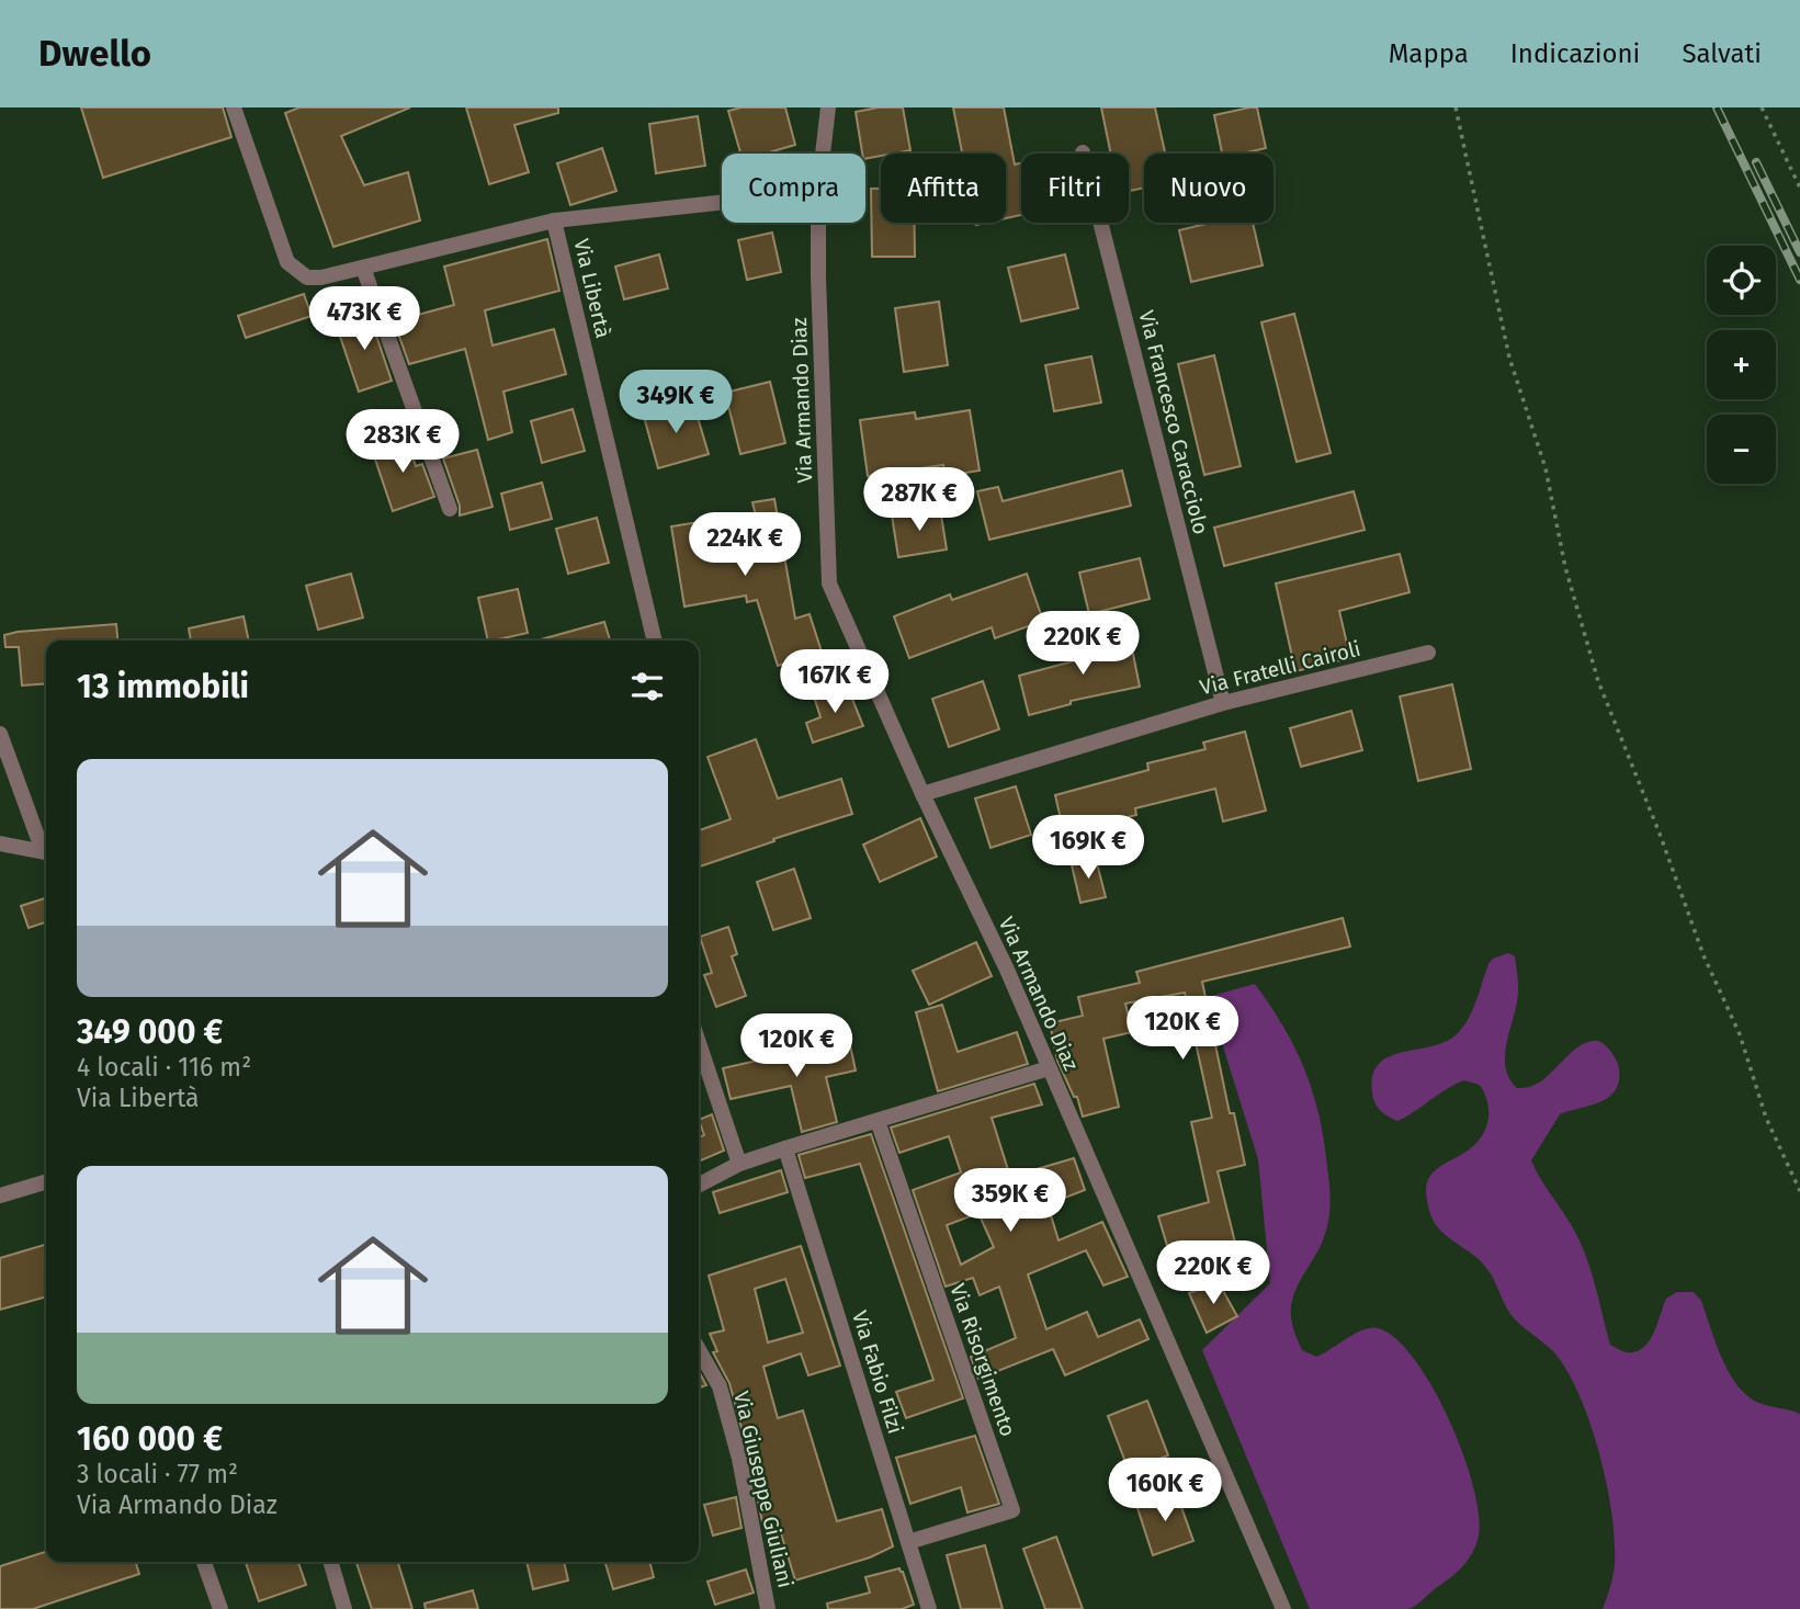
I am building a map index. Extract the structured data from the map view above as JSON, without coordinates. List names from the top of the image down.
{
  "streets": {
    "street": [
      "Via Libertà",
      "Via Armando Diaz",
      "Via Francesco Caracciolo",
      "Via Fratelli Cairoli",
      "Via Risorgimento",
      "Via Fabio Filzi",
      "Via Giuseppe Giuliani"
    ]
  },
  "crossings": [
    ["Via Armando Diaz", "Via Fratelli Cairoli"],
    ["Via Francesco Caracciolo", "Via Fratelli Cairoli"],
    ["Via Risorgimento", "Via Fabio Filzi"]
  ],
  "page": {
    "header": "Dwello",
    "nav": ["Mappa", "Indicazioni", "Salvati"],
    "chip": [
      "Compra",
      "Affitta",
      "Filtri",
      "Nuovo"
    ],
    "map_buttons": ["+", "−"],
    "price": [
      "473K €",
      "349K €",
      "283K €",
      "287K €",
      "224K €",
      "220K €",
      "167K €",
      "169K €",
      "120K €",
      "120K €",
      "359K €",
      "220K €",
      "160K €"
    ],
    "heading": "13 immobili",
    "list": [
      {
        "name": "349 000 €",
        "note": "4 locali · 116 m² · Via Libertà"
      },
      {
        "name": "160 000 €",
        "note": "3 locali · 77 m² · Via Armando Diaz"
      }
    ]
  }
}
